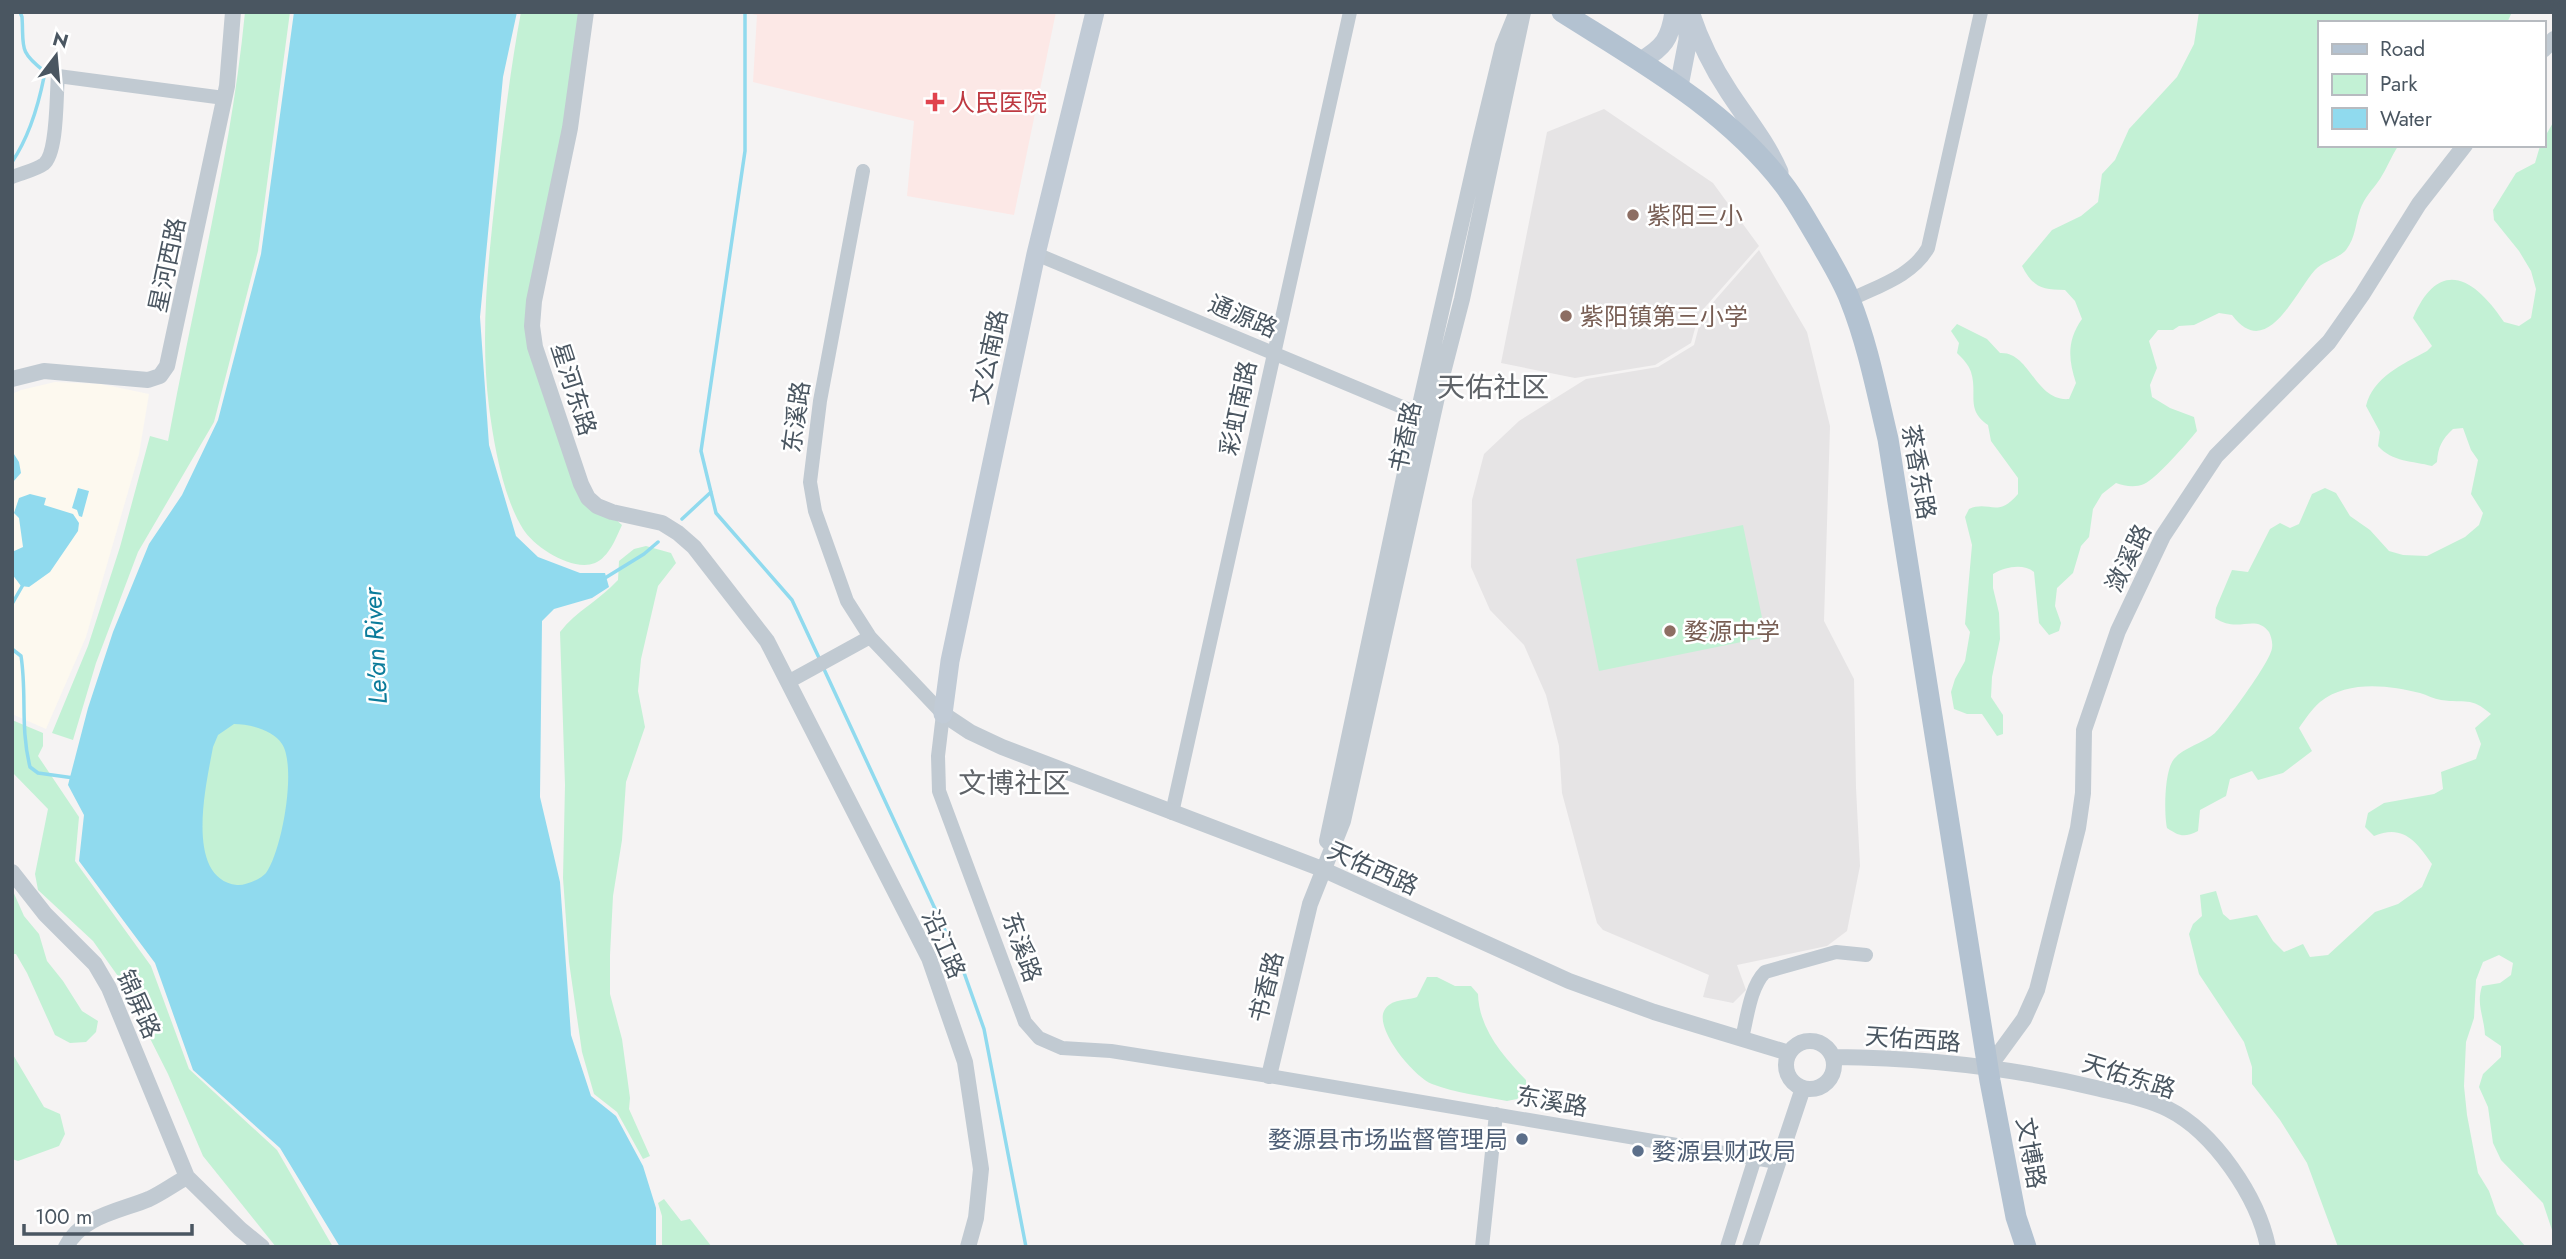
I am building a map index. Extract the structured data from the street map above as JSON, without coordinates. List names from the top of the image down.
{
  "streets": {
    "main road": ["文公南路", "茶香东路", "文博路"],
    "street": [
      "星河西路",
      "通源路",
      "星河东路",
      "彩虹南路",
      "东溪路",
      "书香路",
      "潋溪路",
      "天佑西路",
      "沿江路",
      "锦屏路",
      "天佑东路"
    ]
  },
  "crossings": [
    ["通源路", "文公南路"],
    ["通源路", "彩虹南路"],
    ["通源路", "书香路"],
    ["文公南路", "东溪路"],
    ["文公南路", "天佑西路"],
    ["星河东路", "沿江路"],
    ["彩虹南路", "天佑西路"],
    ["东溪路", "书香路"],
    ["东溪路", "天佑西路"],
    ["书香路", "天佑西路"],
    ["茶香东路", "潋溪路"],
    ["茶香东路", "天佑西路"],
    ["茶香东路", "天佑东路"],
    ["茶香东路", "文博路"],
    ["潋溪路", "天佑西路"],
    ["潋溪路", "天佑东路"],
    ["潋溪路", "文博路"],
    ["天佑西路", "天佑东路"],
    ["天佑西路", "文博路"],
    ["天佑东路", "文博路"]
  ],
  "districts": ["天佑社区", "文博社区"],
  "water": ["Le'an River"],
  "places": {
    "health": ["人民医院"],
    "other": [
      "紫阳三小",
      "紫阳镇第三小学",
      "婺源中学",
      "婺源县市场监督管理局",
      "婺源县财政局"
    ]
  },
  "legend": ["Road", "Park", "Water"],
  "scale_bar": "100 m",
  "north": "top"
}
